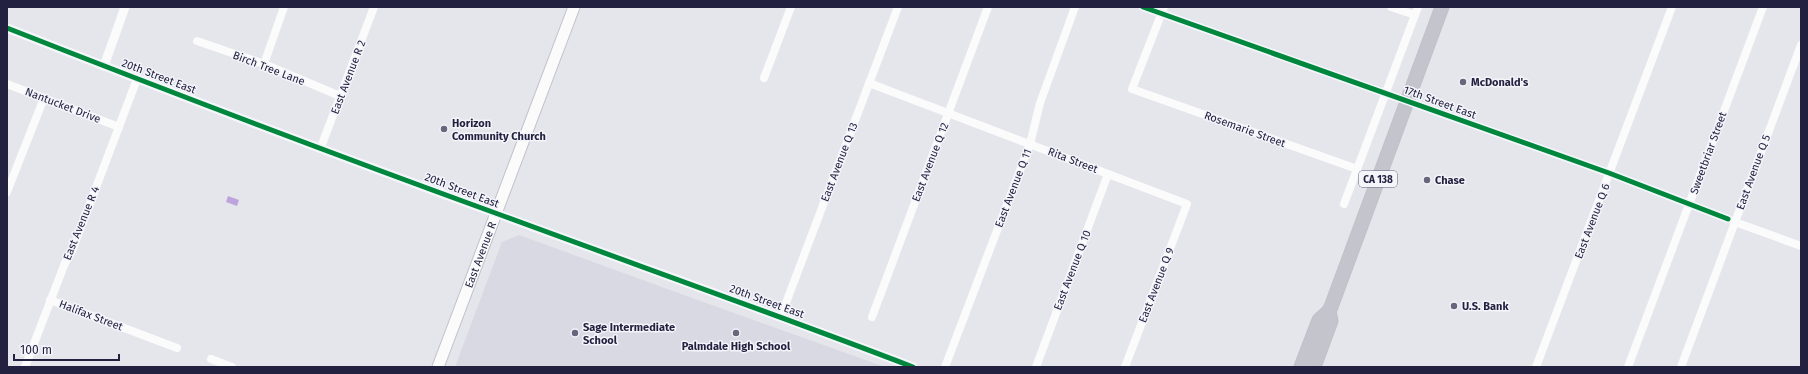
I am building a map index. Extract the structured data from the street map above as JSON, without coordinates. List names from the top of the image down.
{
  "streets": {
    "highway": ["CA 138"],
    "main road": ["East Avenue R"],
    "street": [
      "Birch Tree Lane",
      "20th Street East",
      "East Avenue R 2",
      "17th Street East",
      "Nantucket Drive",
      "Rosemarie Street",
      "Sweetbriar Street",
      "Rita Street",
      "East Avenue Q 13",
      "East Avenue Q 12",
      "East Avenue Q 5",
      "East Avenue Q 11",
      "East Avenue Q 6",
      "East Avenue R 4",
      "East Avenue Q 10",
      "East Avenue Q 9",
      "Halifax Street"
    ]
  },
  "crossings": [
    ["Birch Tree Lane", "East Avenue R 2"],
    ["20th Street East", "East Avenue R 2"],
    ["20th Street East", "East Avenue Q 13"],
    ["20th Street East", "East Avenue R 4"],
    ["20th Street East", "East Avenue R"],
    ["17th Street East", "Rosemarie Street"],
    ["17th Street East", "Sweetbriar Street"],
    ["17th Street East", "East Avenue Q 5"],
    ["17th Street East", "CA 138"],
    ["17th Street East", "East Avenue Q 6"],
    ["Nantucket Drive", "East Avenue R 4"],
    ["Rita Street", "East Avenue Q 13"],
    ["Rita Street", "East Avenue Q 12"],
    ["Rita Street", "East Avenue Q 11"],
    ["Rita Street", "East Avenue Q 10"],
    ["Rita Street", "East Avenue Q 9"],
    ["East Avenue R 4", "Halifax Street"]
  ],
  "places": [
    "McDonald's",
    "Horizon Community Church",
    "Chase",
    "U.S. Bank",
    "Sage Intermediate School",
    "Palmdale High School"
  ],
  "scale_bar": "100 m"
}
